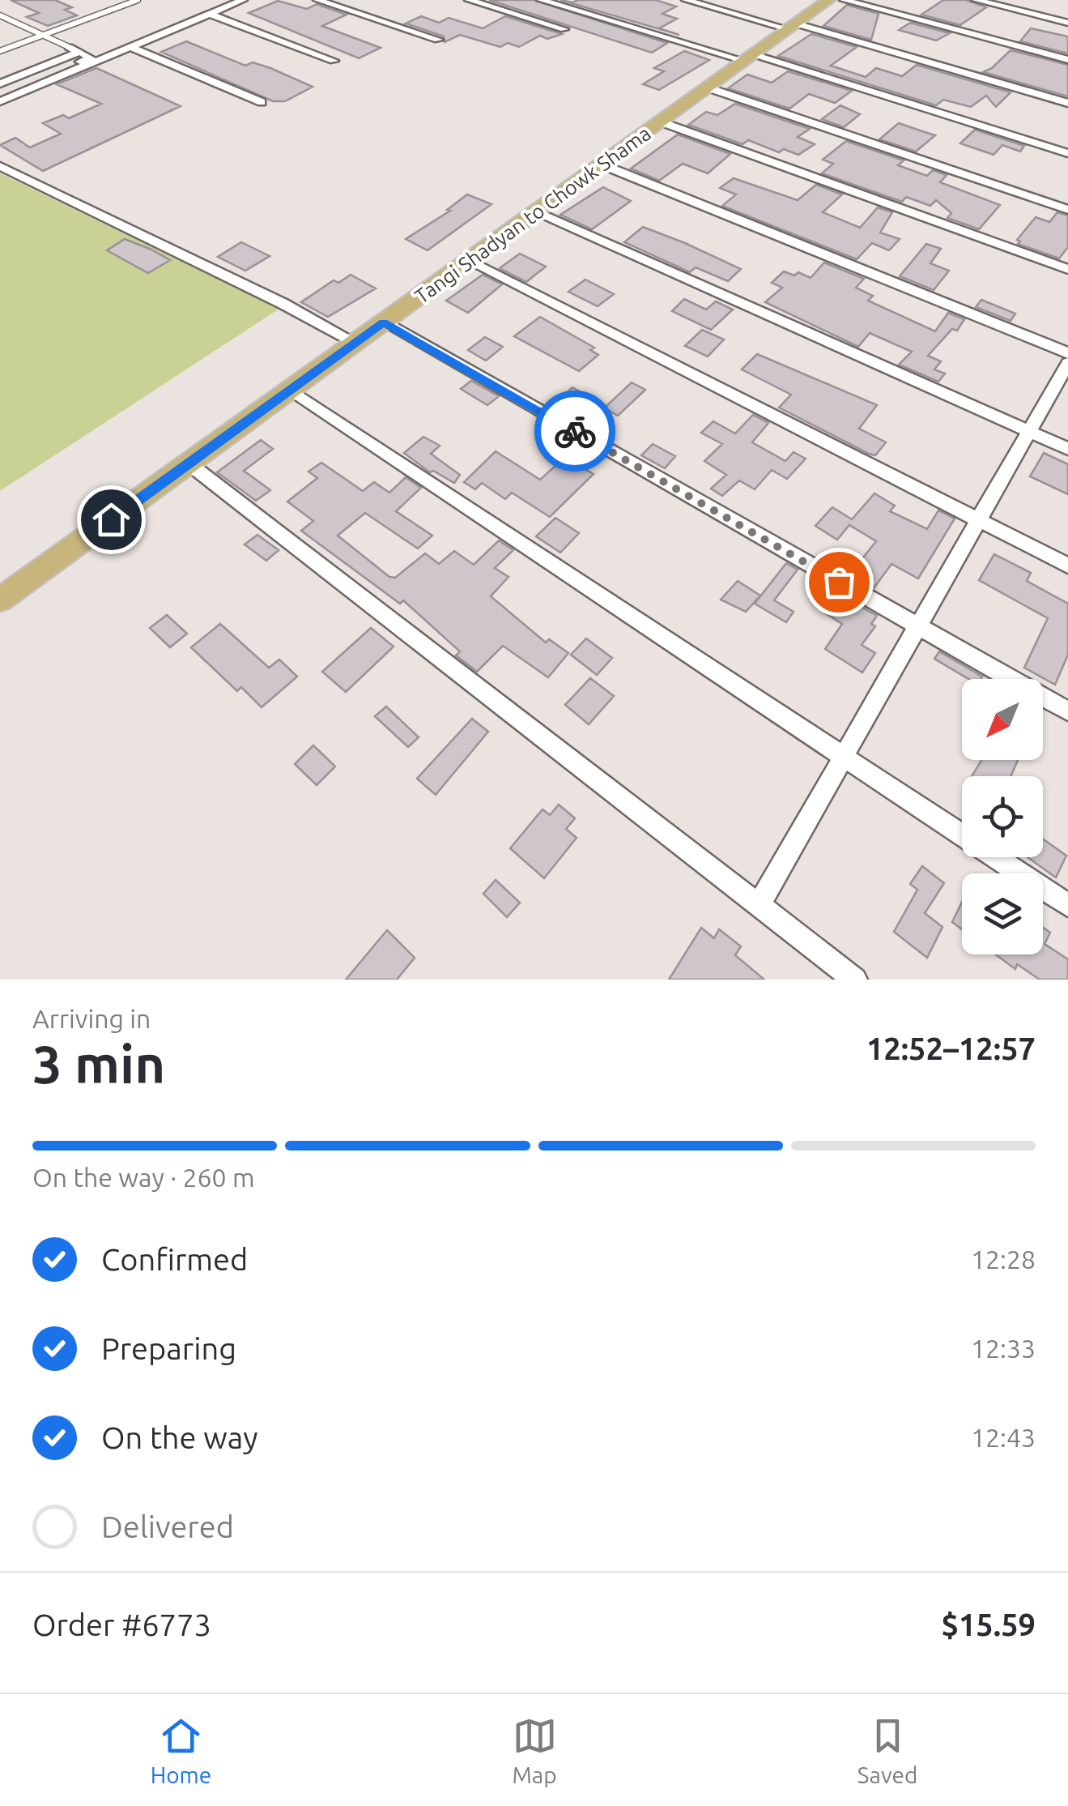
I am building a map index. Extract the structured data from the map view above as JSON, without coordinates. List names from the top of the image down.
{
  "streets": {
    "main road": ["Tangi Shadyan to Chowk Shama"]
  },
  "north": "bottom left",
  "page": {
    "heading": ["3 min", "Arriving in", "12:52–12:57"],
    "panel": ["Order #6773", "$15.59"],
    "bar": "On the way · 260 m",
    "list": [
      ["Confirmed", "12:28"],
      ["Preparing", "12:33"],
      ["On the way", "12:43"],
      "Delivered"
    ],
    "tabs": ["Home", "Map", "Saved"]
  }
}
